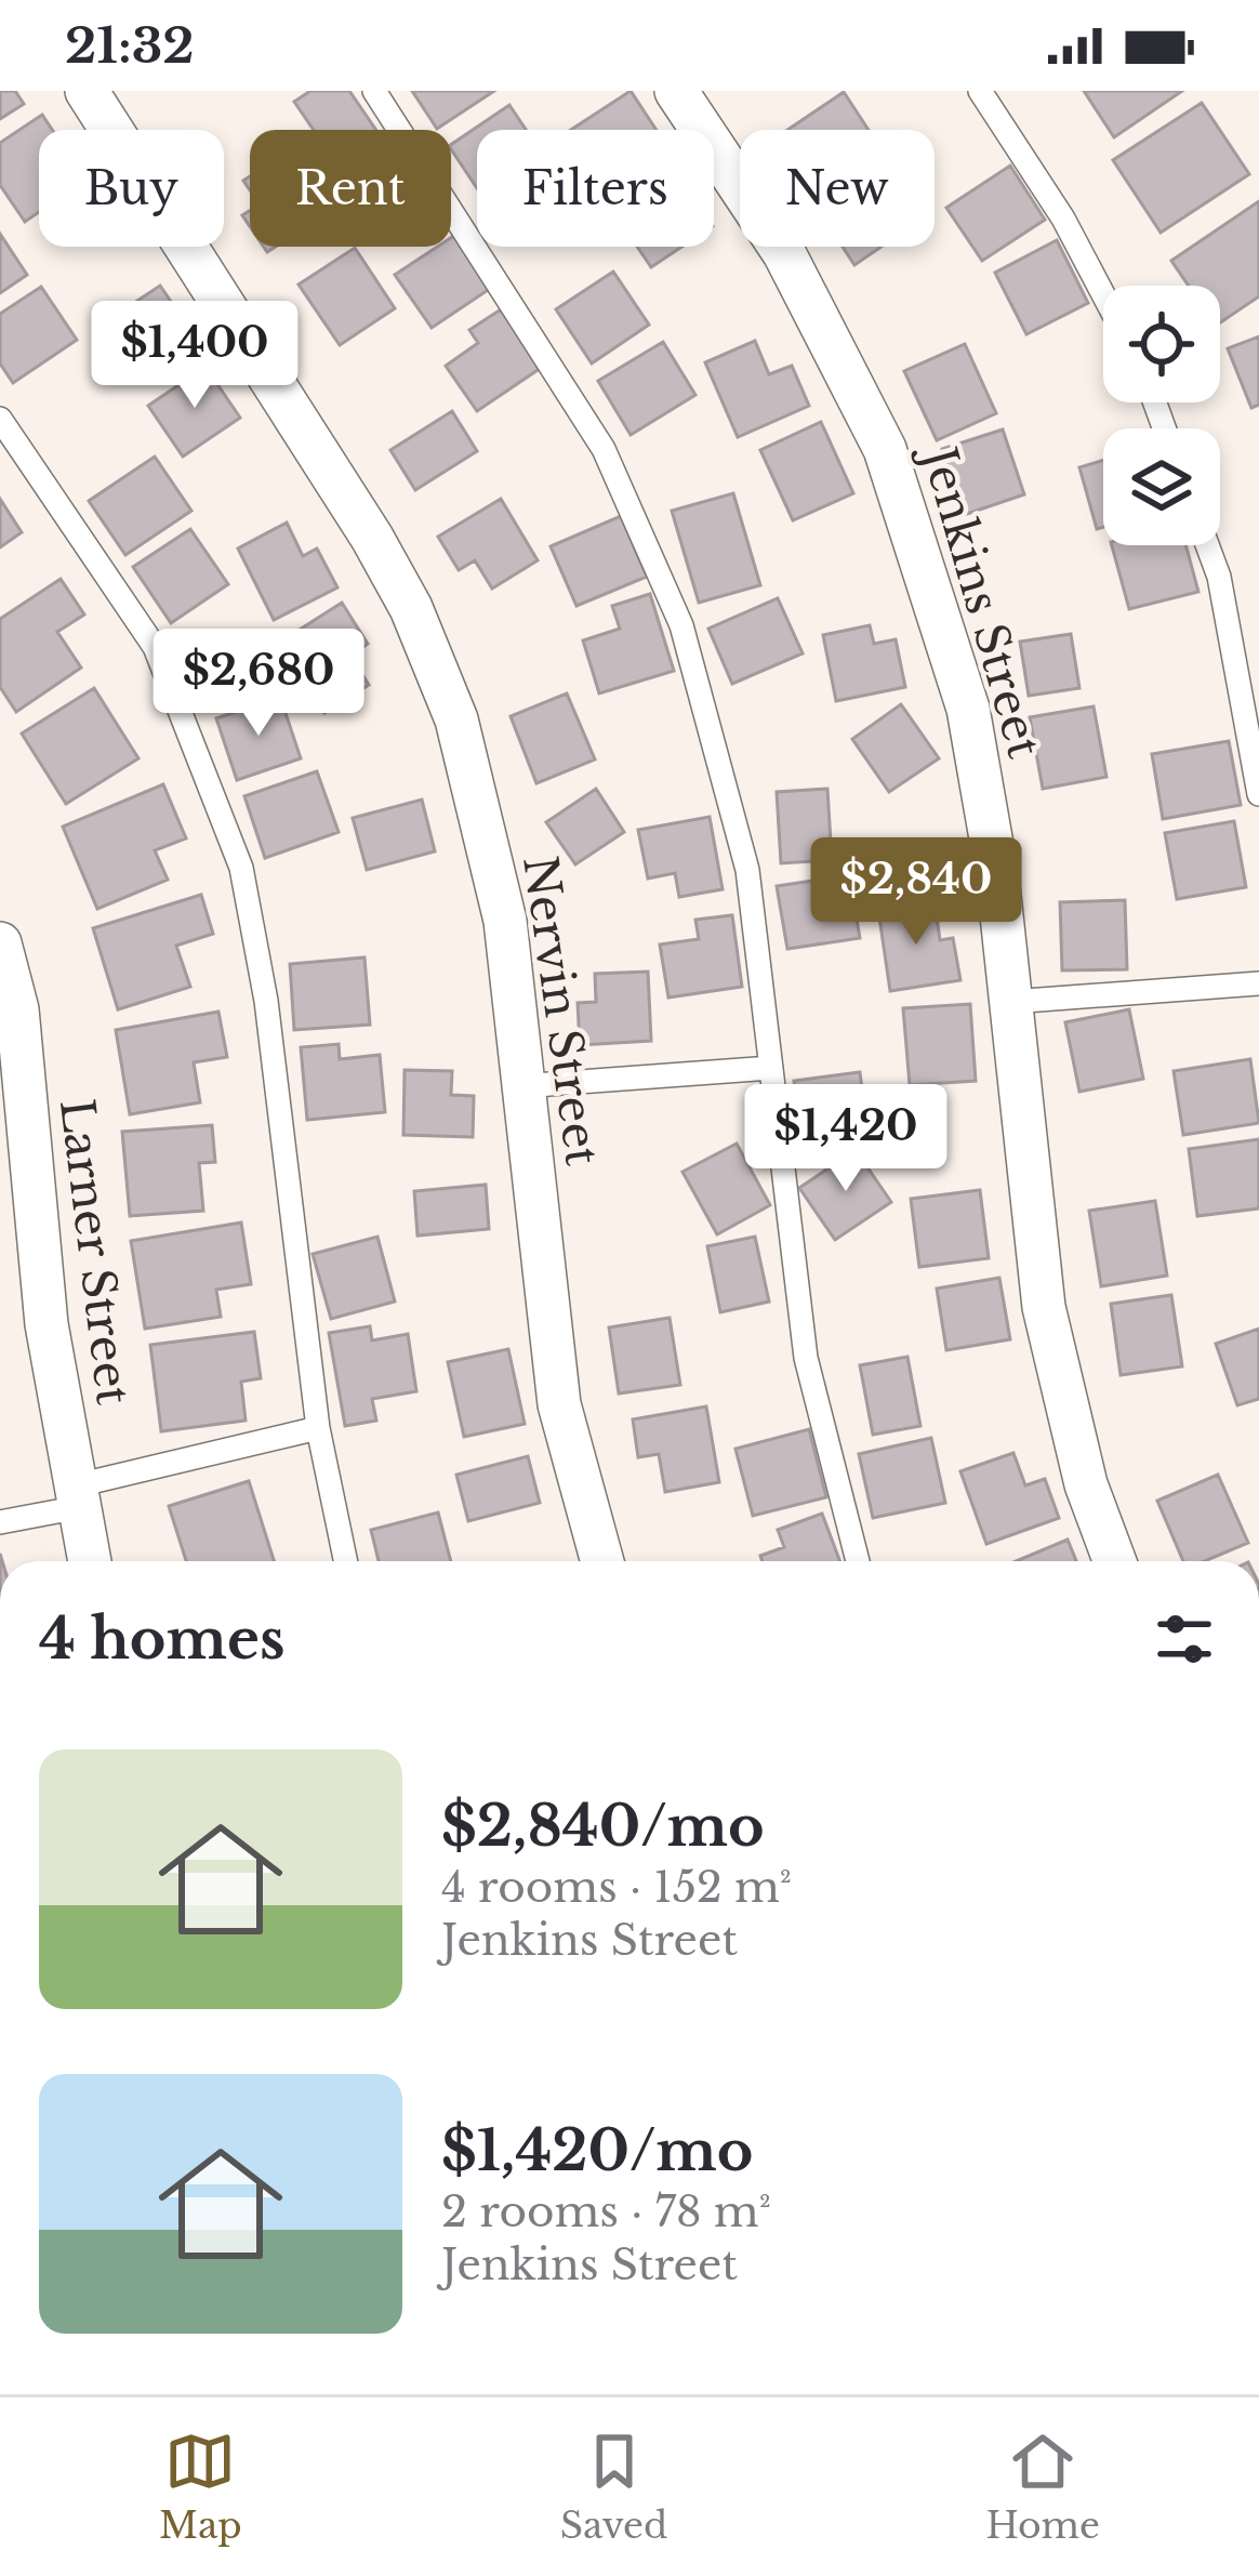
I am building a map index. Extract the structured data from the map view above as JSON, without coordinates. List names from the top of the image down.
{
  "streets": {
    "street": ["Jenkins Street", "Nervin Street", "Larner Street"]
  },
  "page": {
    "status": "21:32",
    "chip": [
      "Buy",
      "Rent",
      "Filters",
      "New"
    ],
    "price": [
      "$1,400",
      "$2,680",
      "$2,840",
      "$1,420"
    ],
    "heading": "4 homes",
    "list": [
      {
        "name": "$2,840/mo",
        "note": "4 rooms · 152 m² · Jenkins Street"
      },
      {
        "name": "$1,420/mo",
        "note": "2 rooms · 78 m² · Jenkins Street"
      }
    ],
    "tabs": ["Map", "Saved", "Home"]
  }
}
